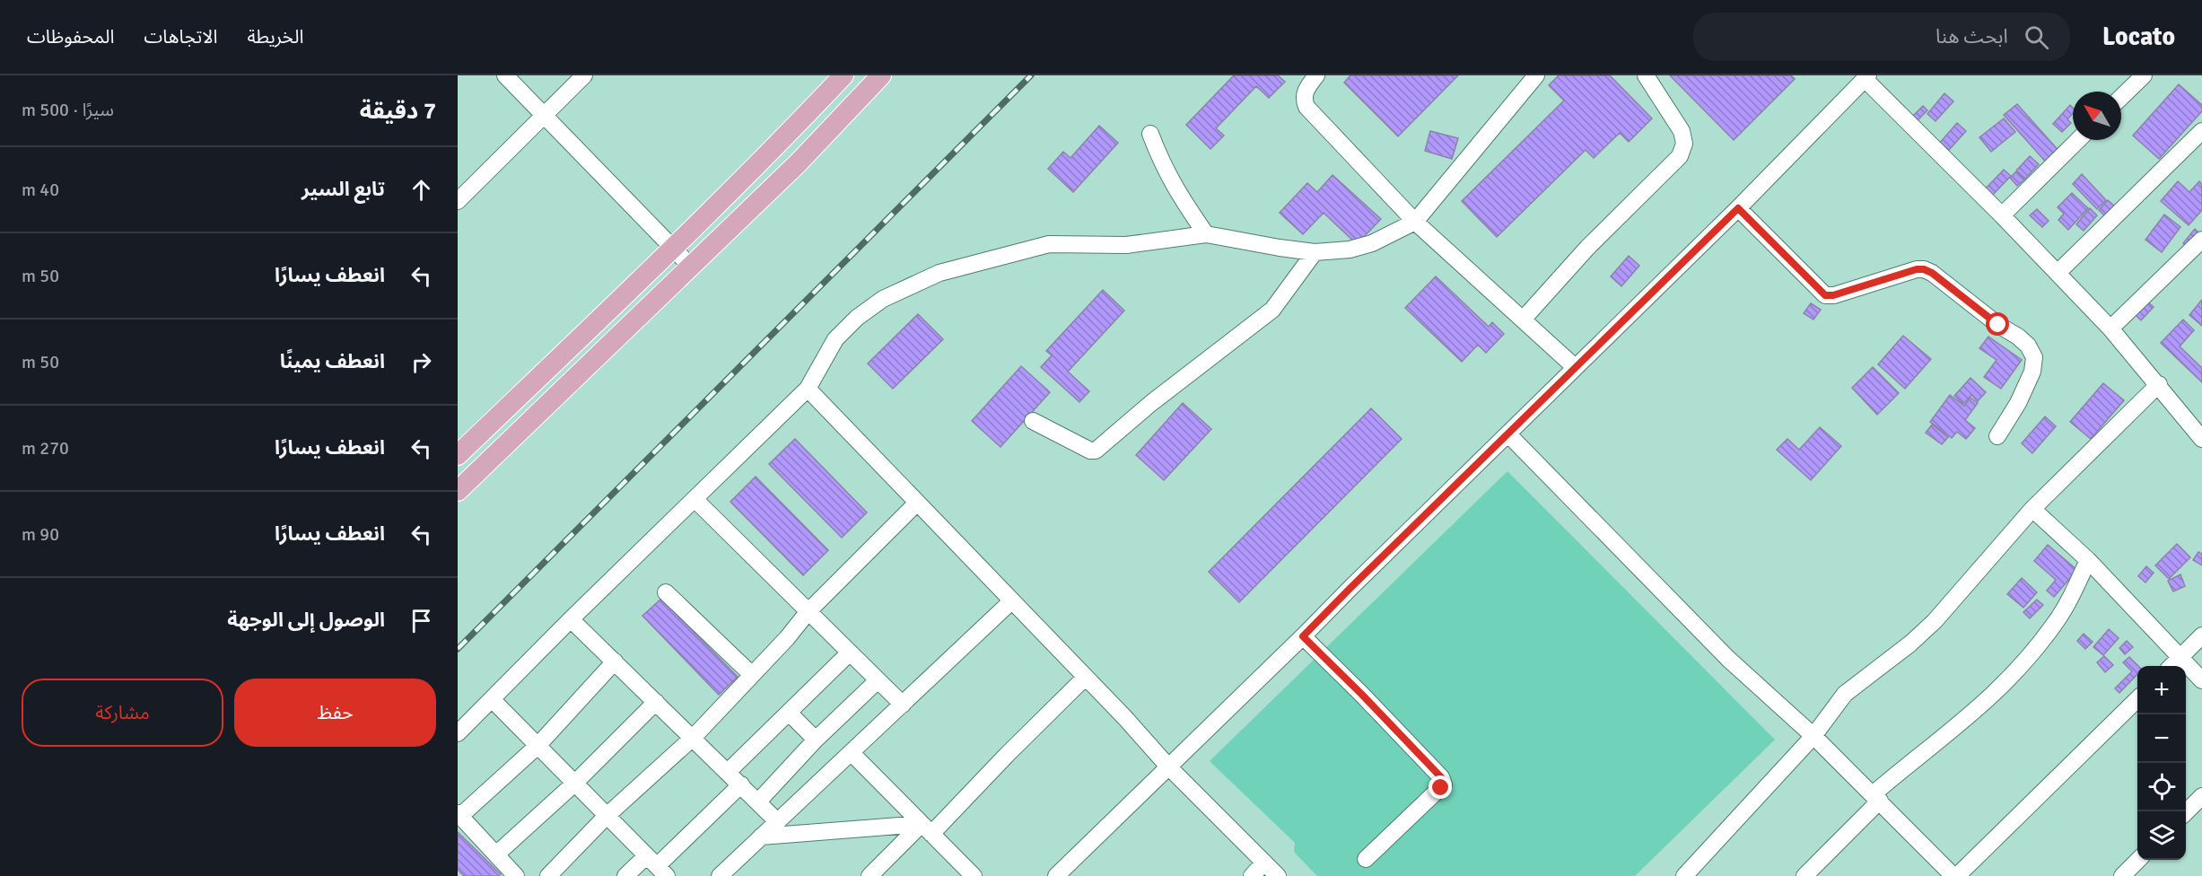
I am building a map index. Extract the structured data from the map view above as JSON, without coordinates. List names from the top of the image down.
{
  "north": "top left",
  "page": {
    "header": "Locato",
    "search": "ابحث هنا",
    "nav": ["الخريطة", "الاتجاهات", "المحفوظات"],
    "heading": ["7 دقيقة", "سيرًا · 500 m"],
    "list": [
      ["تابع السير", "40 m"],
      ["انعطف يسارًا", "50 m"],
      ["انعطف يمينًا", "50 m"],
      ["انعطف يسارًا", "270 m"],
      ["انعطف يسارًا", "90 m"],
      "الوصول إلى الوجهة"
    ],
    "buttons": ["حفظ", "مشاركة"],
    "map_buttons": ["+", "−"]
  }
}
